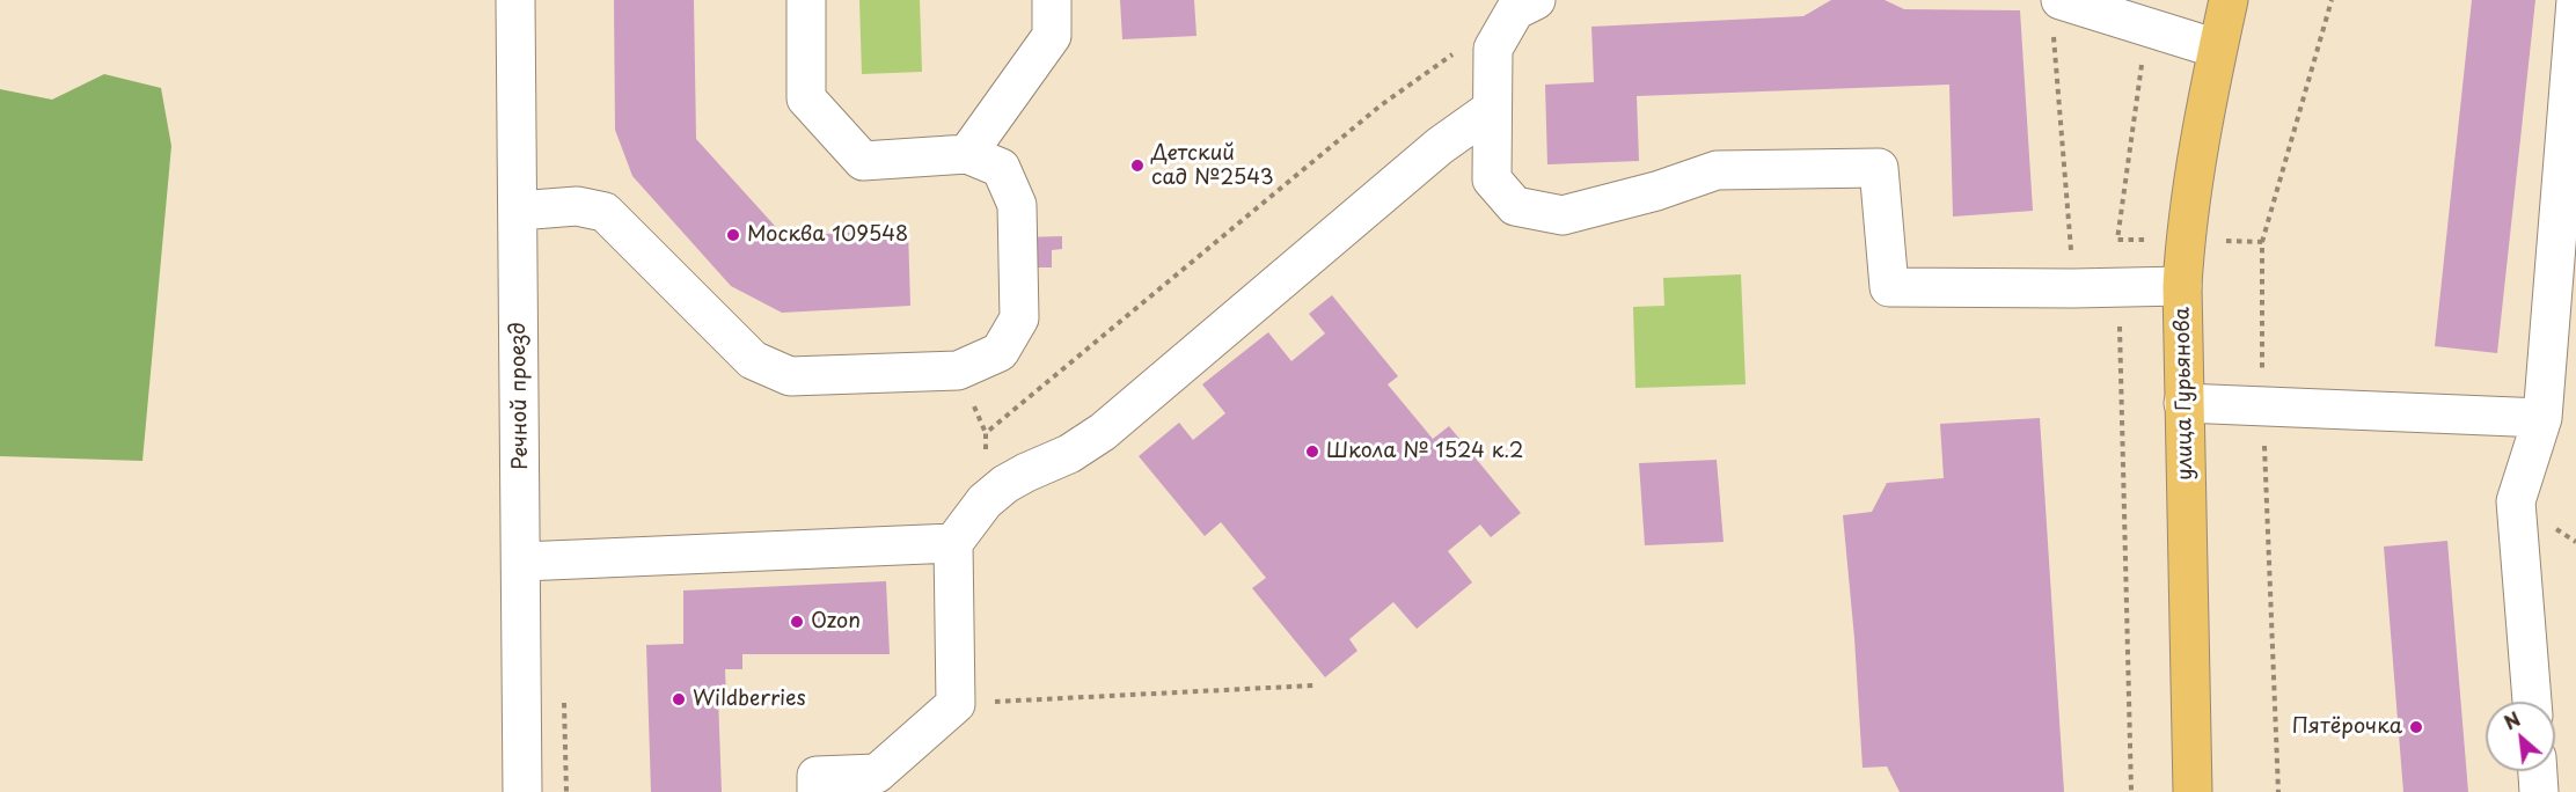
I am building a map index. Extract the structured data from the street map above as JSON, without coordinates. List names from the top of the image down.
{
  "streets": {
    "main road": ["улица Гурьянова"],
    "street": ["Речной проезд"]
  },
  "places": [
    "Детский сад №2543",
    "Москва 109548",
    "Школа № 1524 к.2",
    "Ozon",
    "Wildberries",
    "Пятёрочка"
  ],
  "north": "top left"
}
